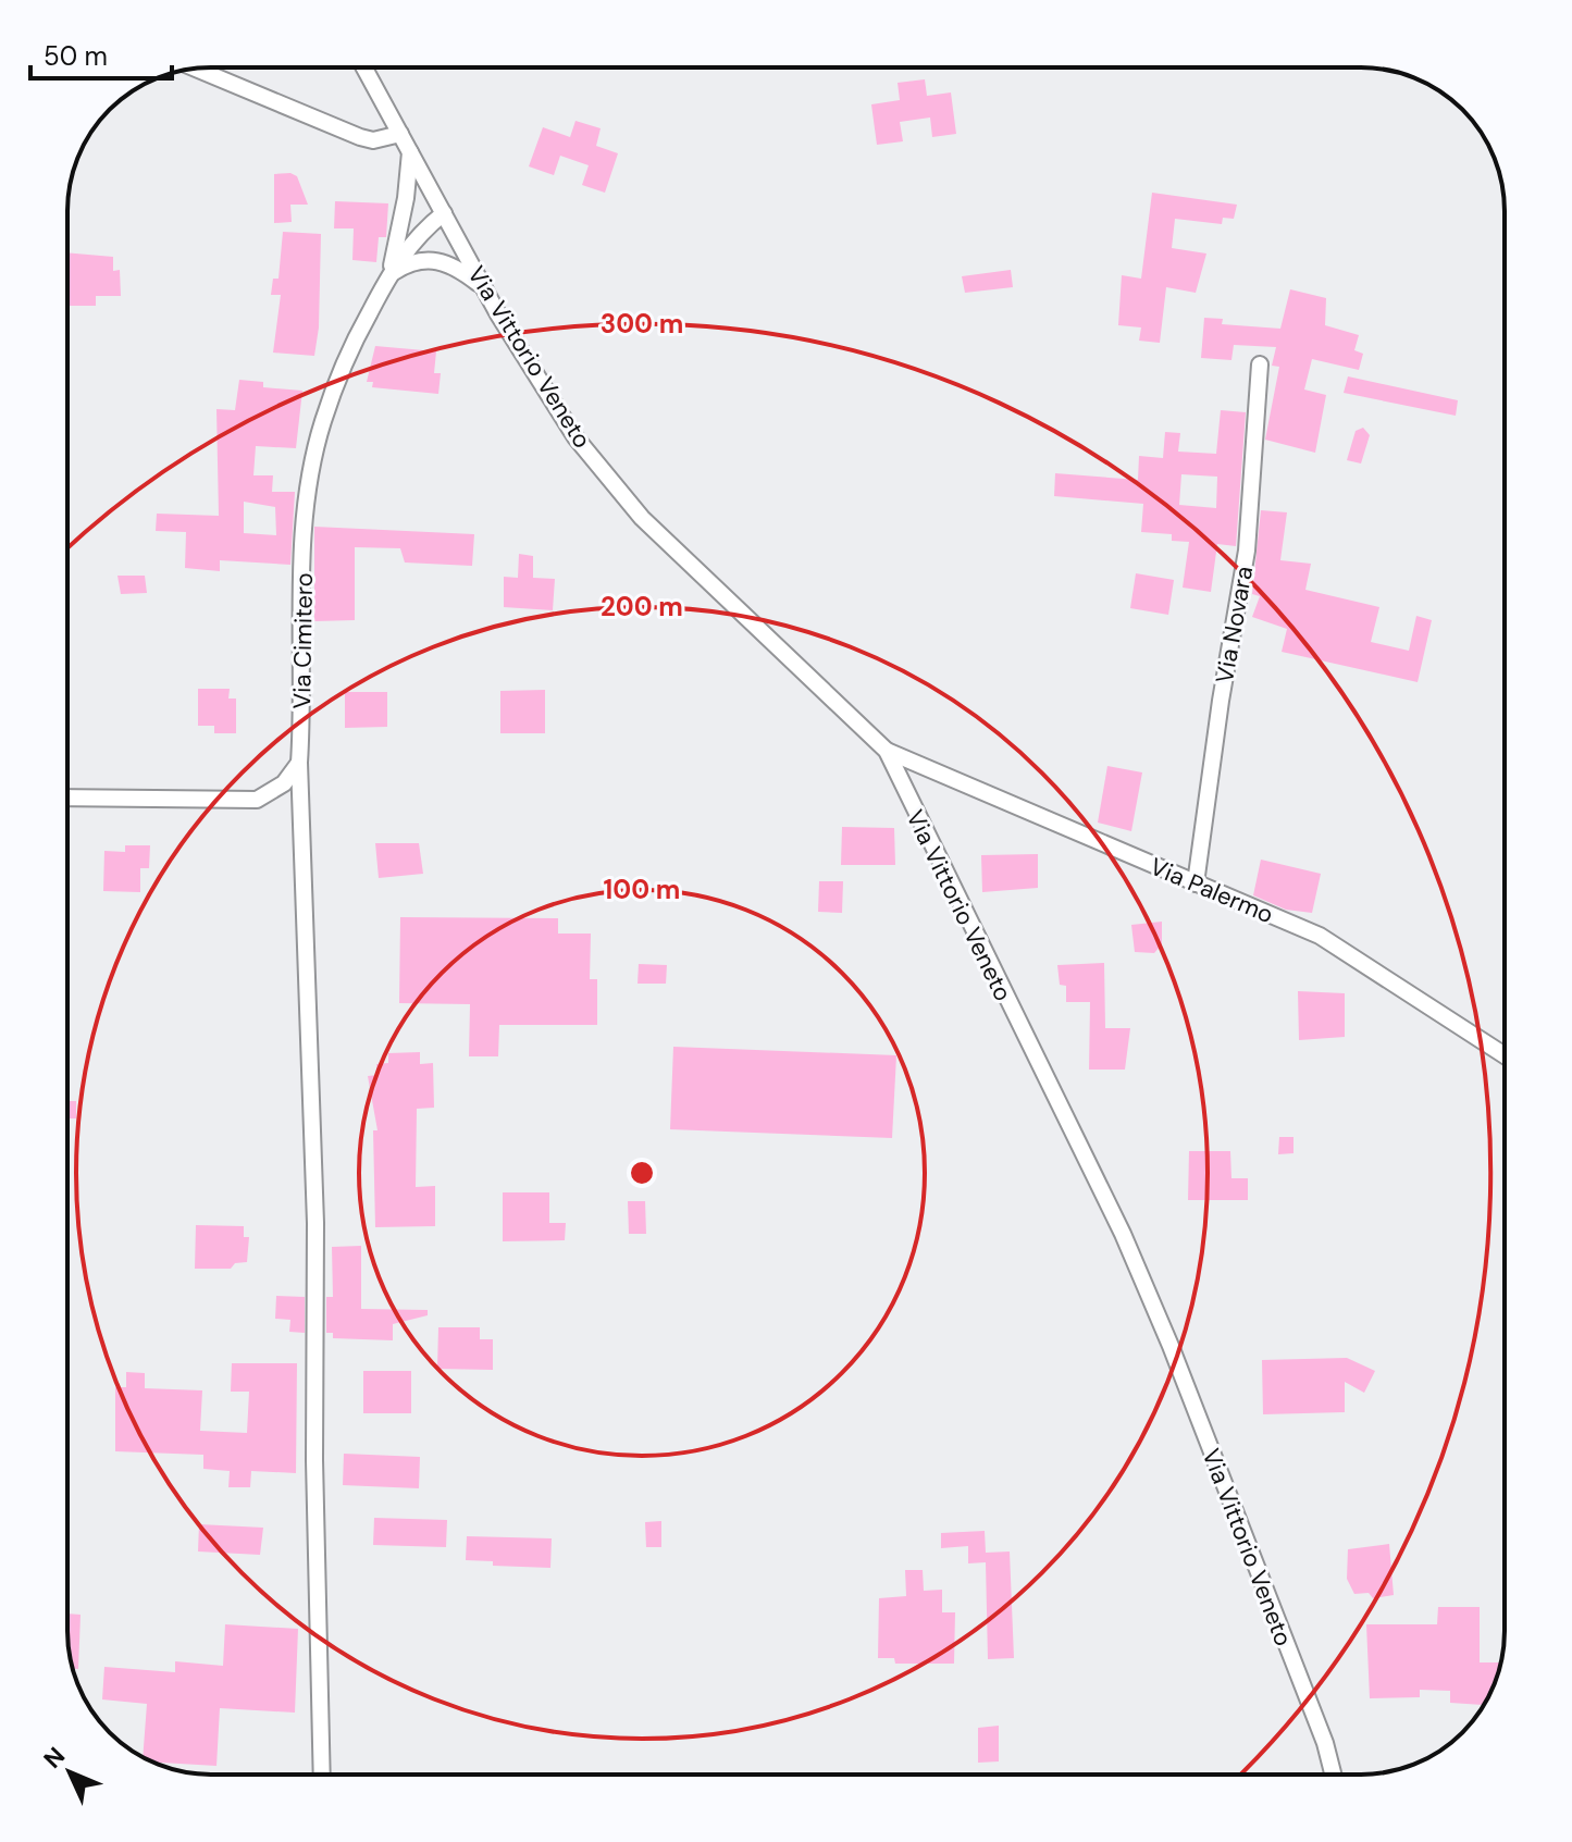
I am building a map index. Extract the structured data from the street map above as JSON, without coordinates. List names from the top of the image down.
{
  "streets": {
    "street": [
      "Via Vittorio Veneto",
      "Via Novara",
      "Via Cimitero",
      "Via Palermo"
    ]
  },
  "crossings": [
    ["Via Vittorio Veneto", "Via Cimitero"],
    ["Via Vittorio Veneto", "Via Palermo"],
    ["Via Novara", "Via Palermo"]
  ],
  "scale_bar": "50 m",
  "north": "top left",
  "rings": ["300 m", "200 m", "100 m"]
}
